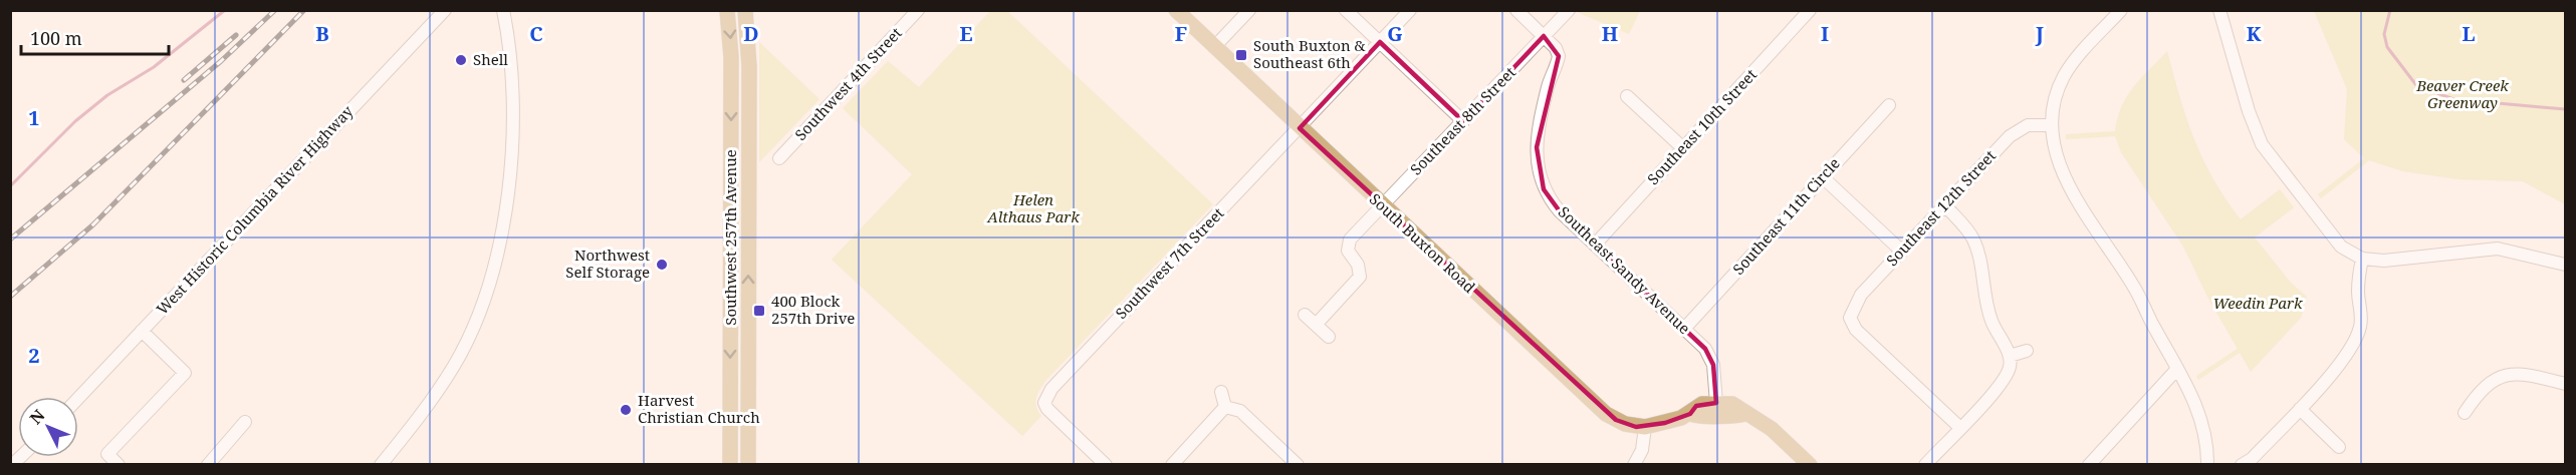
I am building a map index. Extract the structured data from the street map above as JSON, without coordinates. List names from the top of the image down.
{
  "streets": {
    "main road": ["Southwest 257th Avenue", "South Buxton Road"],
    "street": [
      "Southwest 4th Street",
      "Southeast 8th Street",
      "Southeast 10th Street",
      "Southeast 12th Street",
      "West Historic Columbia River Highway",
      "Southeast 11th Circle",
      "Southwest 7th Street",
      "Southeast Sandy Avenue"
    ]
  },
  "crossings": [
    ["Southeast 8th Street", "South Buxton Road"],
    ["Southeast 8th Street", "Southeast Sandy Avenue"],
    ["Southeast 10th Street", "Southeast Sandy Avenue"],
    ["Southeast 11th Circle", "Southeast Sandy Avenue"],
    ["South Buxton Road", "Southwest 7th Street"],
    ["South Buxton Road", "Southeast Sandy Avenue"]
  ],
  "parks": ["Beaver Creek Greenway", "Helen Althaus Park", "Weedin Park"],
  "places": {
    "transit": ["South Buxton & Southeast 6th", "400 Block 257th Drive"],
    "other": ["Shell", "Northwest Self Storage", "Harvest Christian Church"]
  },
  "scale_bar": "100 m",
  "north": "top left",
  "grid": {
    "columns": [
      "B",
      "C",
      "D",
      "E",
      "F",
      "G",
      "H",
      "I",
      "J",
      "K",
      "L"
    ],
    "rows": ["1", "2"]
  }
}
